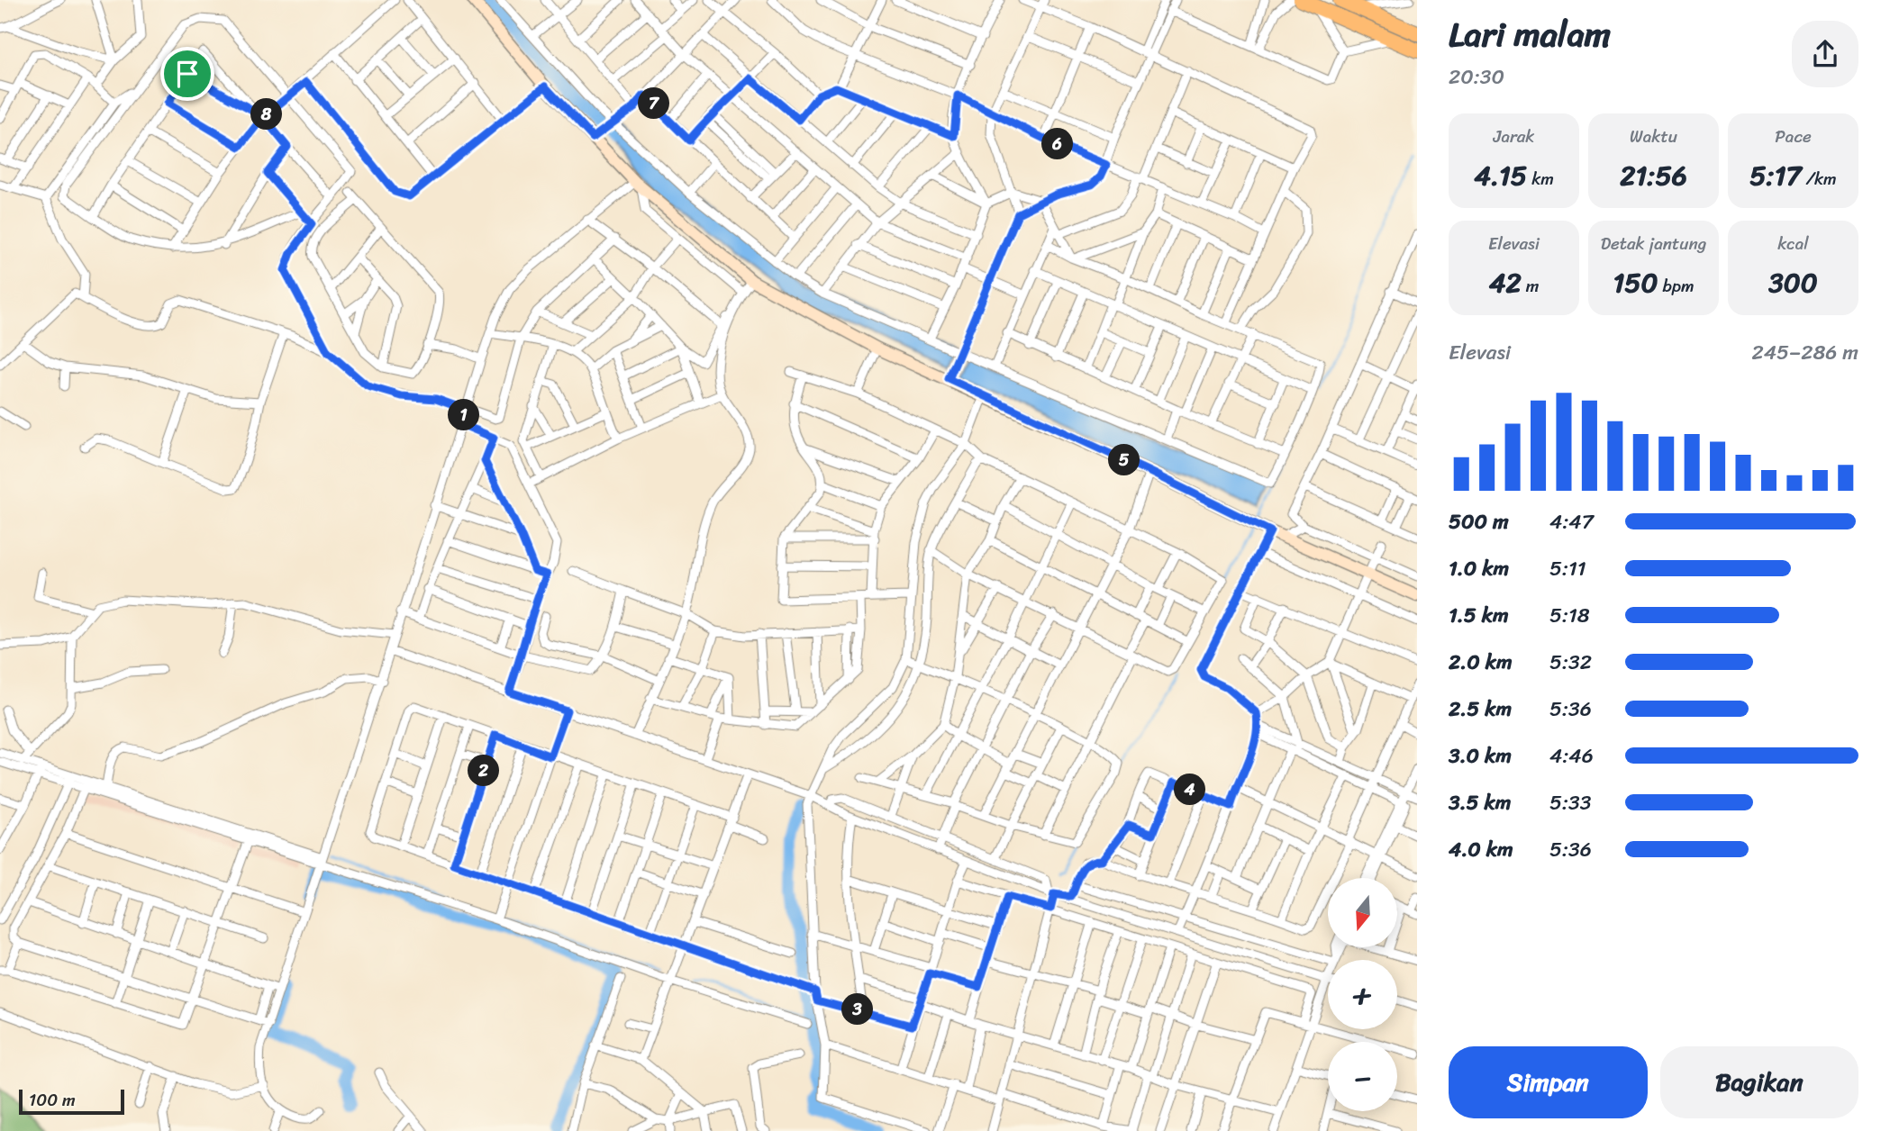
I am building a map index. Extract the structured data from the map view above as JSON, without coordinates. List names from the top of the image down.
{
  "scale_bar": "100 m",
  "north": "bottom",
  "page": {
    "heading": ["Lari malam", "20:30"],
    "pins": [
      "7",
      "8",
      "6",
      "1",
      "5",
      "2",
      "4",
      "3"
    ],
    "stats": [
      ["Jarak", "4.15 km"],
      ["Waktu", "21:56"],
      ["Pace", "5:17 /km"],
      ["Elevasi", "42 m"],
      ["Detak jantung", "150 bpm"],
      ["kcal", "300"]
    ],
    "chart": ["Elevasi", "245–286 m"],
    "list": [
      {
        "name": "500 m",
        "note": "4:47"
      },
      {
        "name": "1.0 km",
        "note": "5:11"
      },
      {
        "name": "1.5 km",
        "note": "5:18"
      },
      {
        "name": "2.0 km",
        "note": "5:32"
      },
      {
        "name": "2.5 km",
        "note": "5:36"
      },
      {
        "name": "3.0 km",
        "note": "4:46"
      },
      {
        "name": "3.5 km",
        "note": "5:33"
      },
      {
        "name": "4.0 km",
        "note": "5:36"
      }
    ],
    "map_buttons": ["+", "−"],
    "buttons": ["Simpan", "Bagikan"],
    "scale": "100 m"
  }
}
